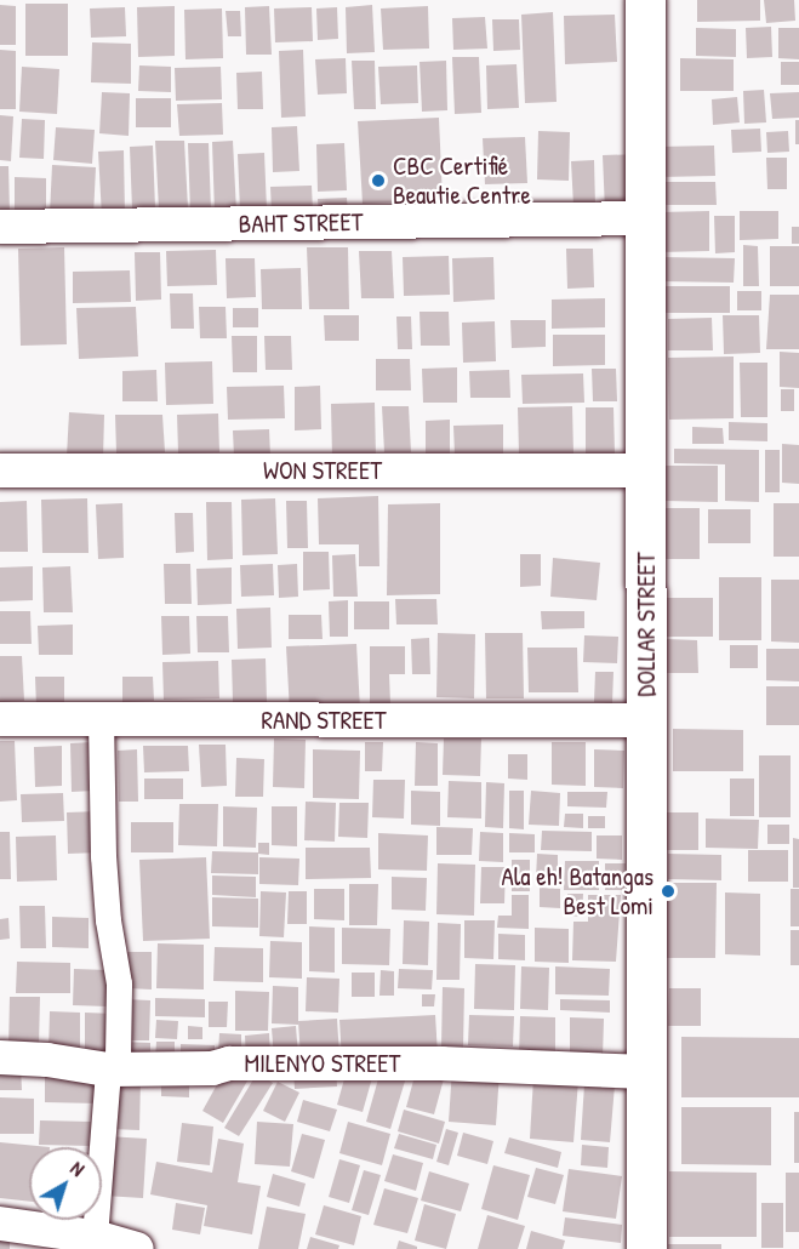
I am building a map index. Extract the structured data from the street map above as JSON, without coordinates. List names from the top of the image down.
{
  "streets": {
    "street": [
      "BAHT STREET",
      "WON STREET",
      "DOLLAR STREET",
      "RAND STREET",
      "MILENYO STREET"
    ]
  },
  "crossings": [
    ["BAHT STREET", "DOLLAR STREET"],
    ["WON STREET", "DOLLAR STREET"],
    ["DOLLAR STREET", "RAND STREET"],
    ["DOLLAR STREET", "MILENYO STREET"]
  ],
  "places": ["CBC Certifié Beautie Centre", "Ala eh! Batangas Best Lomi"],
  "north": "top right"
}
